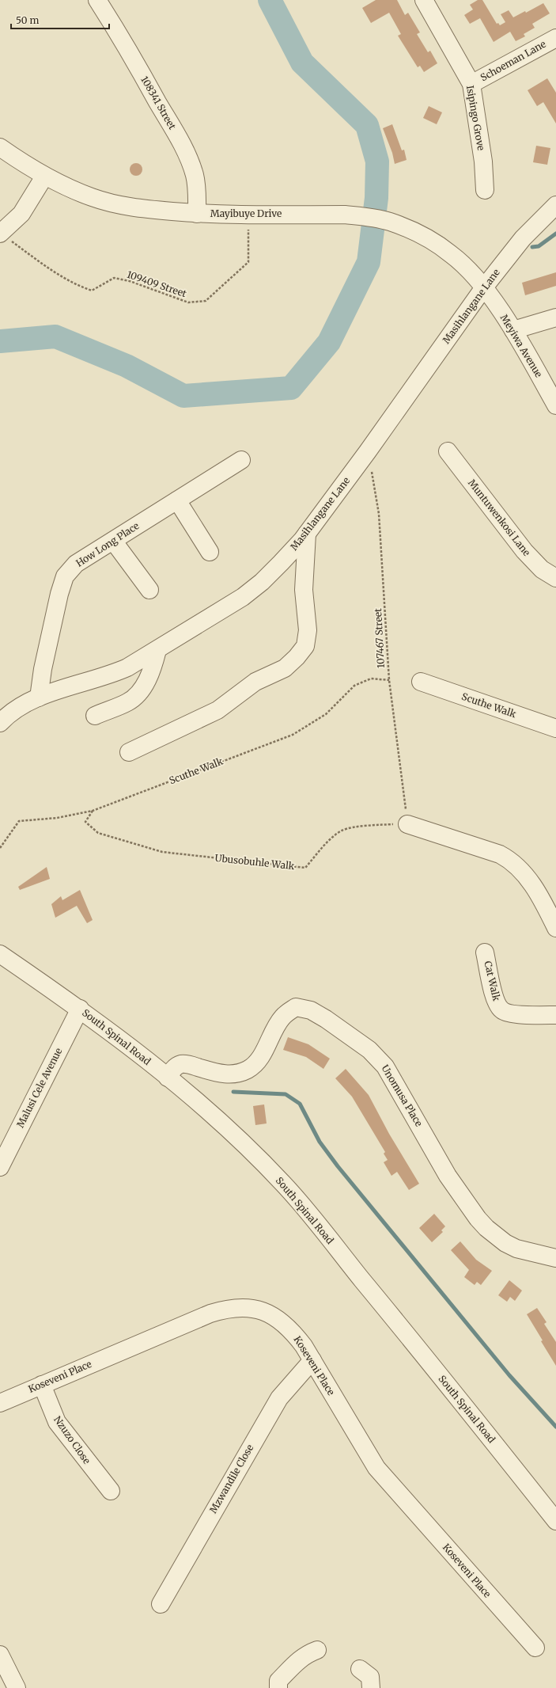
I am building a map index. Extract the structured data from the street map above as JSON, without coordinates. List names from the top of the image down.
{
  "streets": {
    "street": [
      "Schoeman Lane",
      "108341 Street",
      "Isipingo Grove",
      "Mayibuye Drive",
      "Masihlangane Lane",
      "Meyiwa Avenue",
      "Muntuwenkosi Lane",
      "How Long Place",
      "Scuthe Walk",
      "Cat Walk",
      "South Spinal Road",
      "Malusi Cele Avenue",
      "Unomusa Place",
      "Koseveni Place",
      "Nzuzo Close",
      "Mzwandile Close"
    ],
    "path": ["109409 Street", "107467 Street", "Ubusobuhle Walk"]
  },
  "crossings": [
    ["Schoeman Lane", "Isipingo Grove"],
    ["108341 Street", "Mayibuye Drive"],
    ["Mayibuye Drive", "109409 Street"],
    ["Mayibuye Drive", "Masihlangane Lane"],
    ["Mayibuye Drive", "Meyiwa Avenue"],
    ["Masihlangane Lane", "Meyiwa Avenue"],
    ["Masihlangane Lane", "How Long Place"],
    ["Masihlangane Lane", "107467 Street"],
    ["107467 Street", "Scuthe Walk"],
    ["107467 Street", "Ubusobuhle Walk"],
    ["Scuthe Walk", "Ubusobuhle Walk"],
    ["South Spinal Road", "Malusi Cele Avenue"],
    ["South Spinal Road", "Unomusa Place"],
    ["Koseveni Place", "Nzuzo Close"],
    ["Koseveni Place", "Mzwandile Close"]
  ],
  "scale_bar": "50 m"
}
